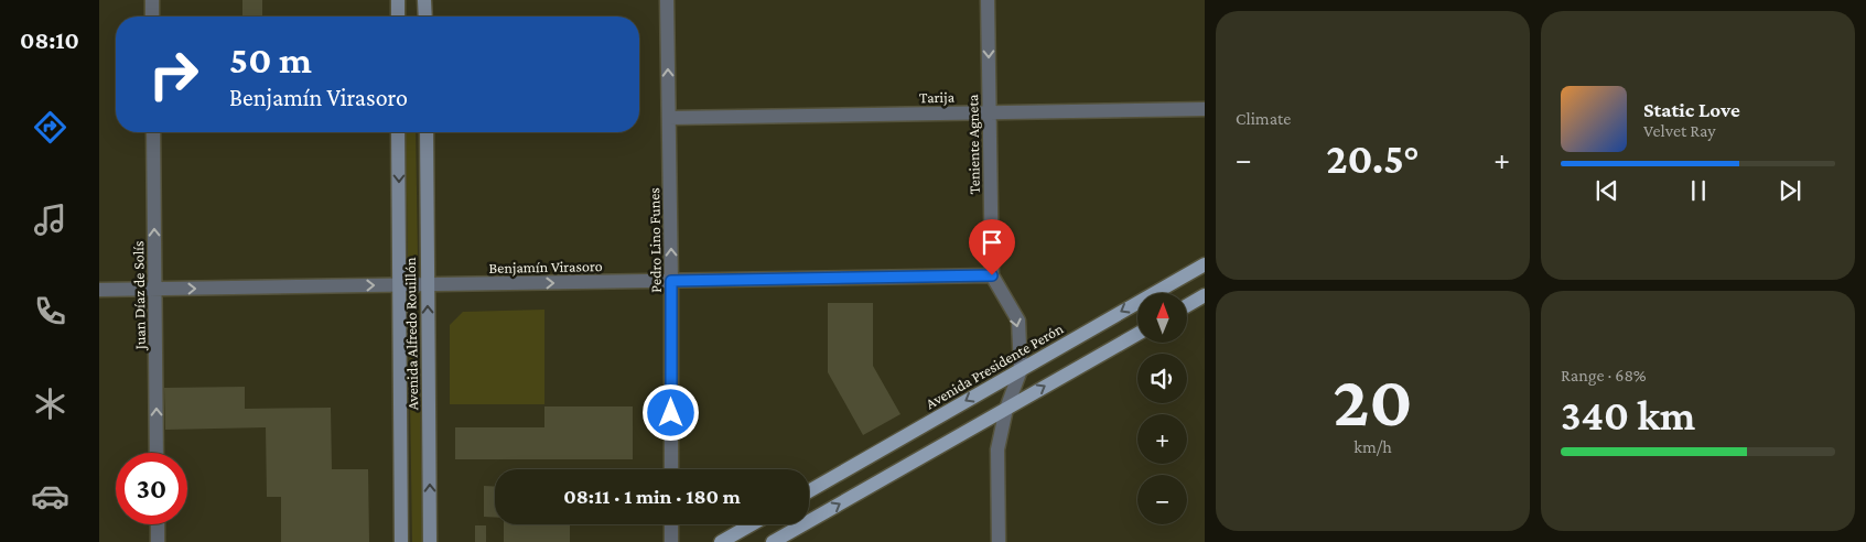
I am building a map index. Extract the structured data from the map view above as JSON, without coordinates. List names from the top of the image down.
{
  "streets": {
    "main road": ["Avenida Presidente Perón"],
    "street": [
      "Tarija",
      "Teniente Agneta",
      "Pedro Lino Funes",
      "Benjamín Virasoro",
      "Juan Díaz de Solís",
      "Avenida Alfredo Rouillón"
    ]
  },
  "crossings": [
    ["Tarija", "Teniente Agneta"],
    ["Tarija", "Pedro Lino Funes"],
    ["Teniente Agneta", "Benjamín Virasoro"],
    ["Teniente Agneta", "Avenida Presidente Perón"],
    ["Pedro Lino Funes", "Benjamín Virasoro"],
    ["Benjamín Virasoro", "Juan Díaz de Solís"],
    ["Benjamín Virasoro", "Avenida Alfredo Rouillón"]
  ],
  "one_way": [
    "Teniente Agneta",
    "Pedro Lino Funes",
    "Benjamín Virasoro",
    "Juan Díaz de Solís"
  ],
  "north": "top",
  "page": {
    "tabs": "08:10",
    "tile": [
      "Climate",
      ["20", "km/h"],
      ["Range · 68%", "340 km"]
    ],
    "turn": ["50 m", "Benjamín Virasoro"],
    "song": ["Static Love", "Velvet Ray"],
    "heat": ["−", "20.5°", "+"],
    "map_buttons": ["+", "−"],
    "limit": "30",
    "trip": "08:11 · 1 min · 180 m"
  }
}
